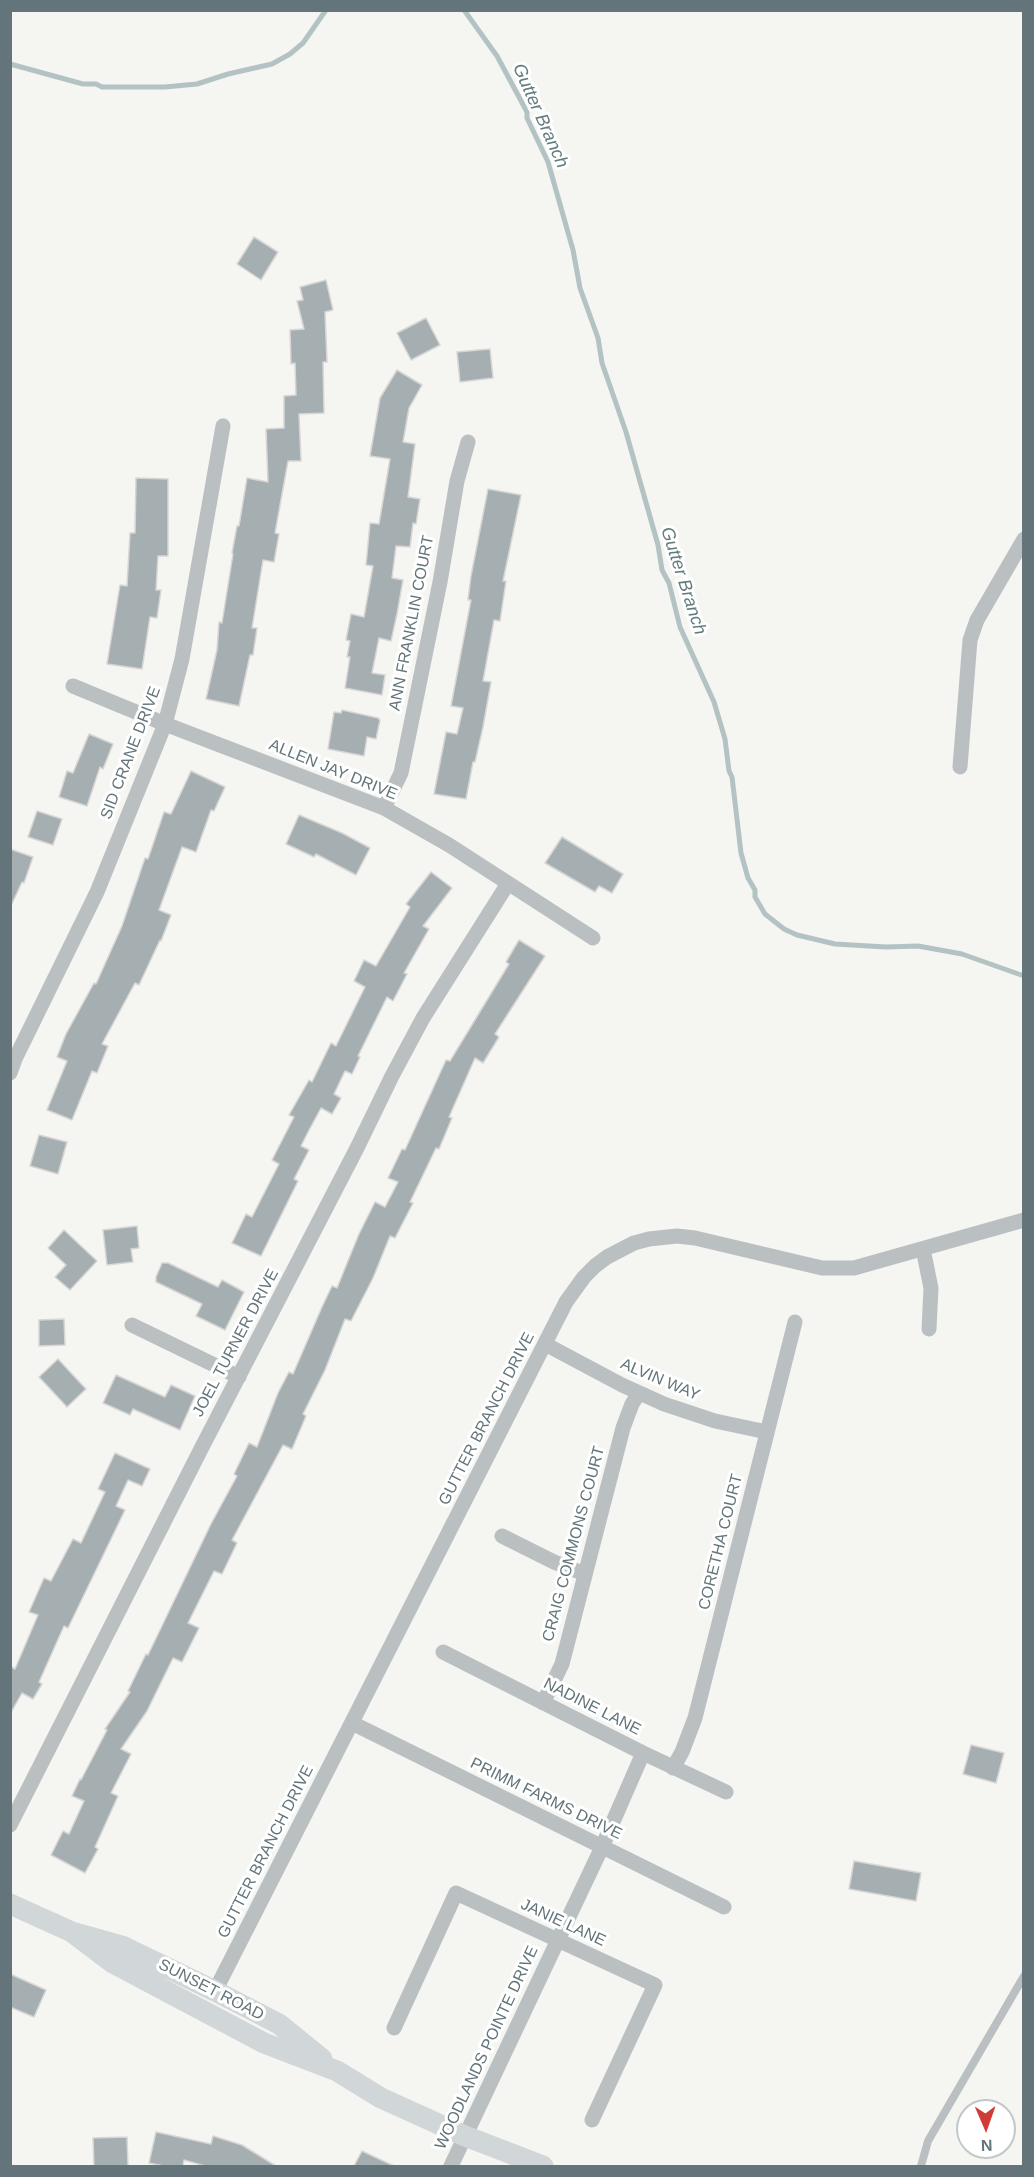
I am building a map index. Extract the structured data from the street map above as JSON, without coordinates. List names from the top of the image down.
{
  "streets": {
    "main road": ["SUNSET ROAD"],
    "street": [
      "ANN FRANKLIN COURT",
      "SID CRANE DRIVE",
      "ALLEN JAY DRIVE",
      "JOEL TURNER DRIVE",
      "ALVIN WAY",
      "GUTTER BRANCH DRIVE",
      "CORETHA COURT",
      "CRAIG COMMONS COURT",
      "NADINE LANE",
      "PRIMM FARMS DRIVE",
      "JANIE LANE",
      "WOODLANDS POINTE DRIVE"
    ]
  },
  "crossings": [
    ["ANN FRANKLIN COURT", "ALLEN JAY DRIVE"],
    ["SID CRANE DRIVE", "ALLEN JAY DRIVE"],
    ["ALLEN JAY DRIVE", "JOEL TURNER DRIVE"],
    ["ALVIN WAY", "GUTTER BRANCH DRIVE"],
    ["ALVIN WAY", "CORETHA COURT"],
    ["ALVIN WAY", "CRAIG COMMONS COURT"],
    ["GUTTER BRANCH DRIVE", "PRIMM FARMS DRIVE"],
    ["GUTTER BRANCH DRIVE", "SUNSET ROAD"],
    ["CORETHA COURT", "NADINE LANE"],
    ["CRAIG COMMONS COURT", "NADINE LANE"],
    ["NADINE LANE", "WOODLANDS POINTE DRIVE"],
    ["PRIMM FARMS DRIVE", "WOODLANDS POINTE DRIVE"],
    ["JANIE LANE", "WOODLANDS POINTE DRIVE"],
    ["SUNSET ROAD", "WOODLANDS POINTE DRIVE"]
  ],
  "water": ["Gutter Branch"],
  "north": "bottom"
}
